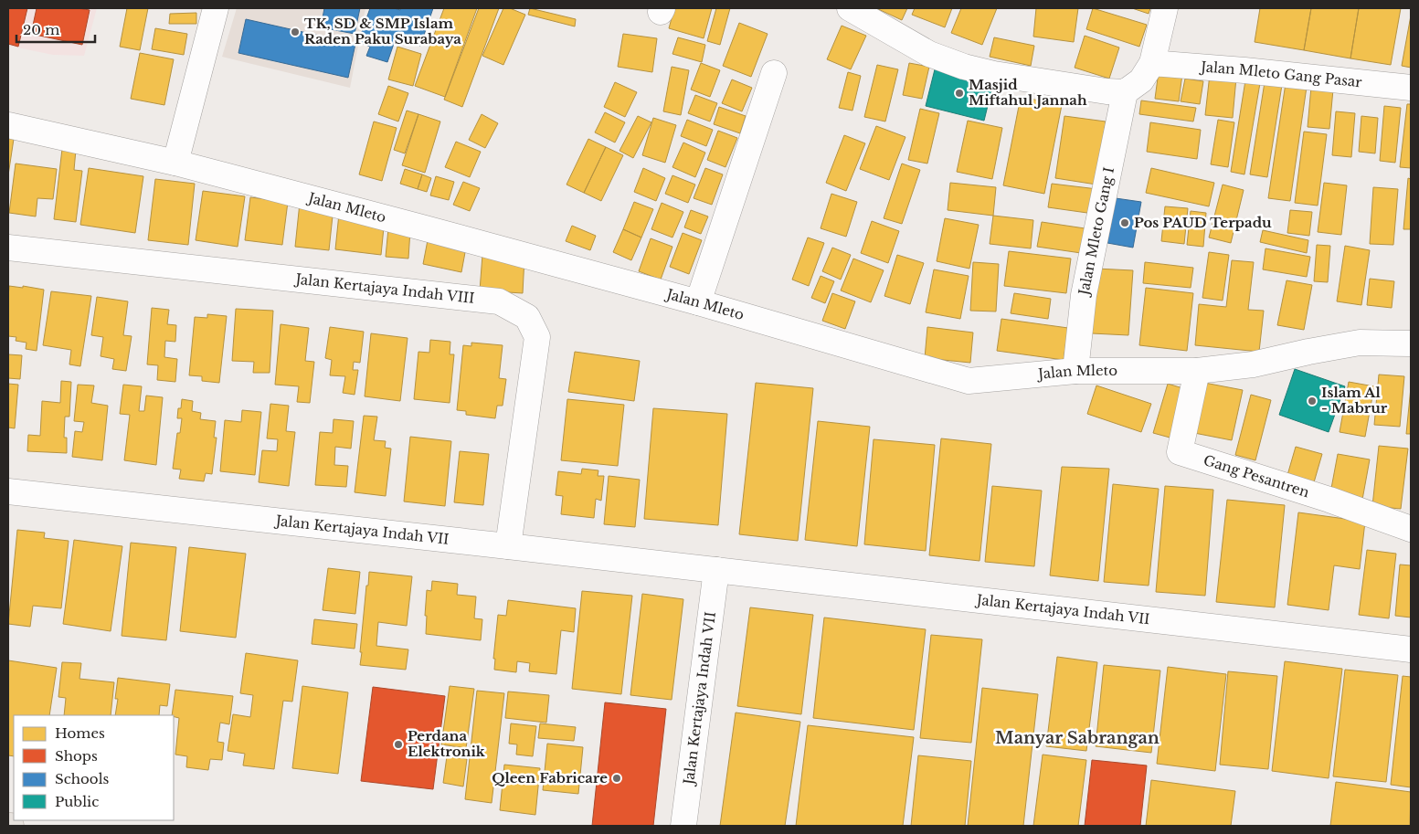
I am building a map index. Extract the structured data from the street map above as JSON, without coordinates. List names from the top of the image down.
{
  "streets": {
    "street": [
      "Jalan Mleto Gang Pasar",
      "Jalan Mleto",
      "Jalan Mleto Gang I",
      "Jalan Kertajaya Indah VIII",
      "Gang Pesantren",
      "Jalan Kertajaya Indah VII"
    ]
  },
  "crossings": [
    ["Jalan Mleto", "Jalan Mleto Gang I"],
    ["Jalan Mleto", "Gang Pesantren"],
    ["Jalan Kertajaya Indah VIII", "Jalan Kertajaya Indah VII"]
  ],
  "districts": ["Manyar Sabrangan"],
  "places": [
    "TK, SD & SMP Islam Raden Paku Surabaya",
    "Masjid Miftahul Jannah",
    "Pos PAUD Terpadu",
    "Islam Al - Mabrur",
    "Perdana Elektronik",
    "Qleen Fabricare"
  ],
  "legend": [
    "Homes",
    "Shops",
    "Schools",
    "Public"
  ],
  "scale_bar": "20 m"
}
